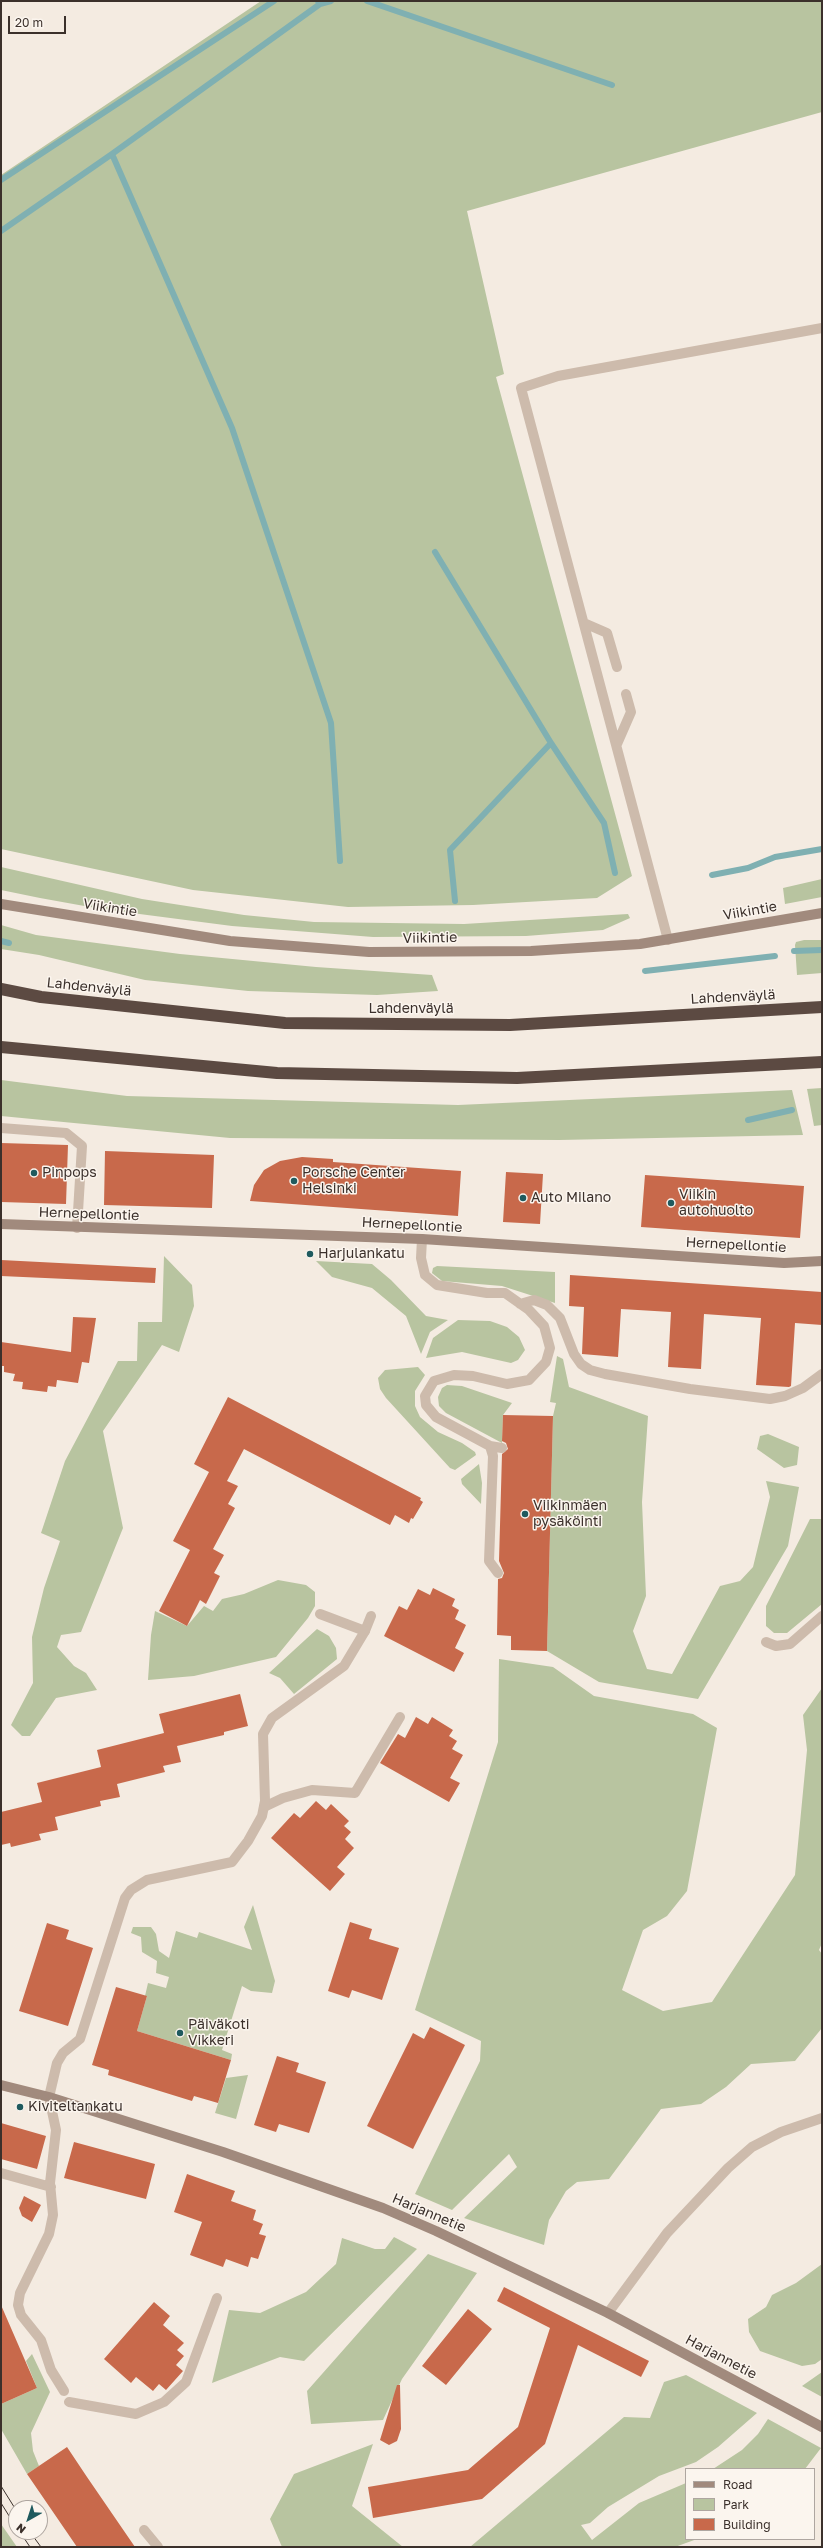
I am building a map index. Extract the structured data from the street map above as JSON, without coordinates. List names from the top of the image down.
{
  "streets": {
    "highway": ["Lahdenväylä"],
    "street": ["Viikintie", "Hernepellontie", "Harjannetie"]
  },
  "places": [
    "Pinpops",
    "Porsche Center Helsinki",
    "Auto Milano",
    "Viikin autohuolto",
    "Harjulankatu",
    "Viikinmäen pysäköinti",
    "Päiväkoti Vikkeri",
    "Kiviteltankatu"
  ],
  "legend": ["Road", "Park", "Building"],
  "scale_bar": "20 m",
  "north": "bottom left"
}
